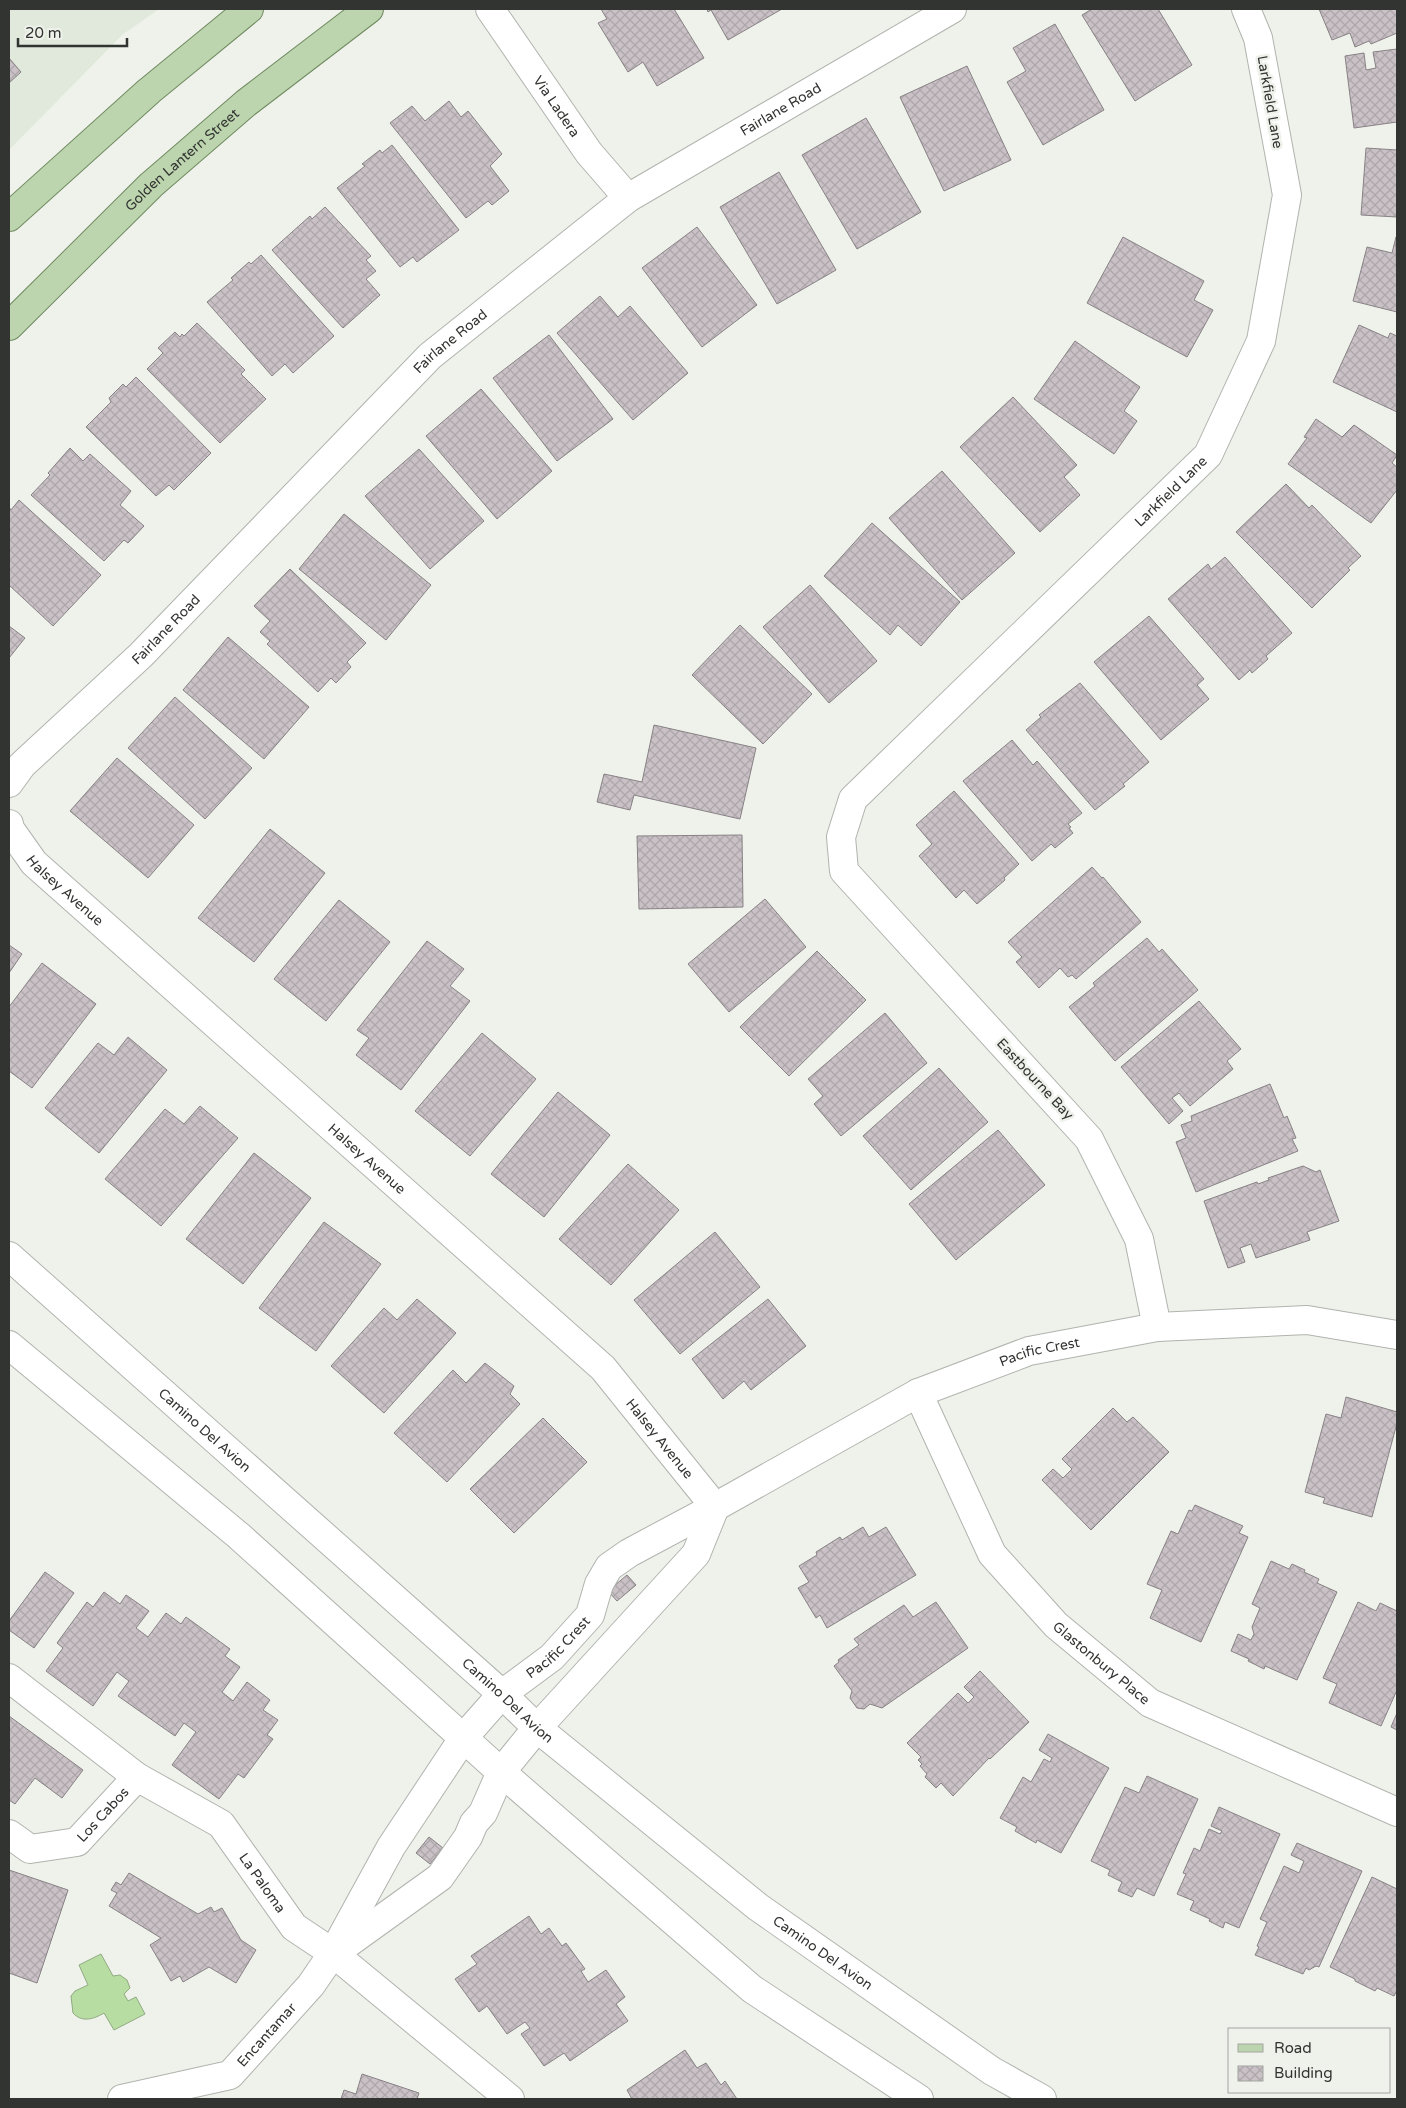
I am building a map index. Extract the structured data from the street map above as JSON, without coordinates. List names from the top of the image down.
{
  "streets": {
    "main road": ["Golden Lantern Street"],
    "street": [
      "Larkfield Lane",
      "Via Ladera",
      "Fairlane Road",
      "Halsey Avenue",
      "Eastbourne Bay",
      "Pacific Crest",
      "Camino Del Avion",
      "Glastonbury Place",
      "Los Cabos",
      "La Paloma",
      "Encantamar"
    ]
  },
  "crossings": [
    ["Larkfield Lane", "Eastbourne Bay"],
    ["Via Ladera", "Fairlane Road"],
    ["Halsey Avenue", "Pacific Crest"],
    ["Eastbourne Bay", "Pacific Crest"],
    ["Pacific Crest", "Camino Del Avion"],
    ["Pacific Crest", "Glastonbury Place"],
    ["Pacific Crest", "Encantamar"],
    ["Los Cabos", "La Paloma"],
    ["La Paloma", "Encantamar"]
  ],
  "legend": ["Road", "Building"],
  "scale_bar": "20 m"
}
